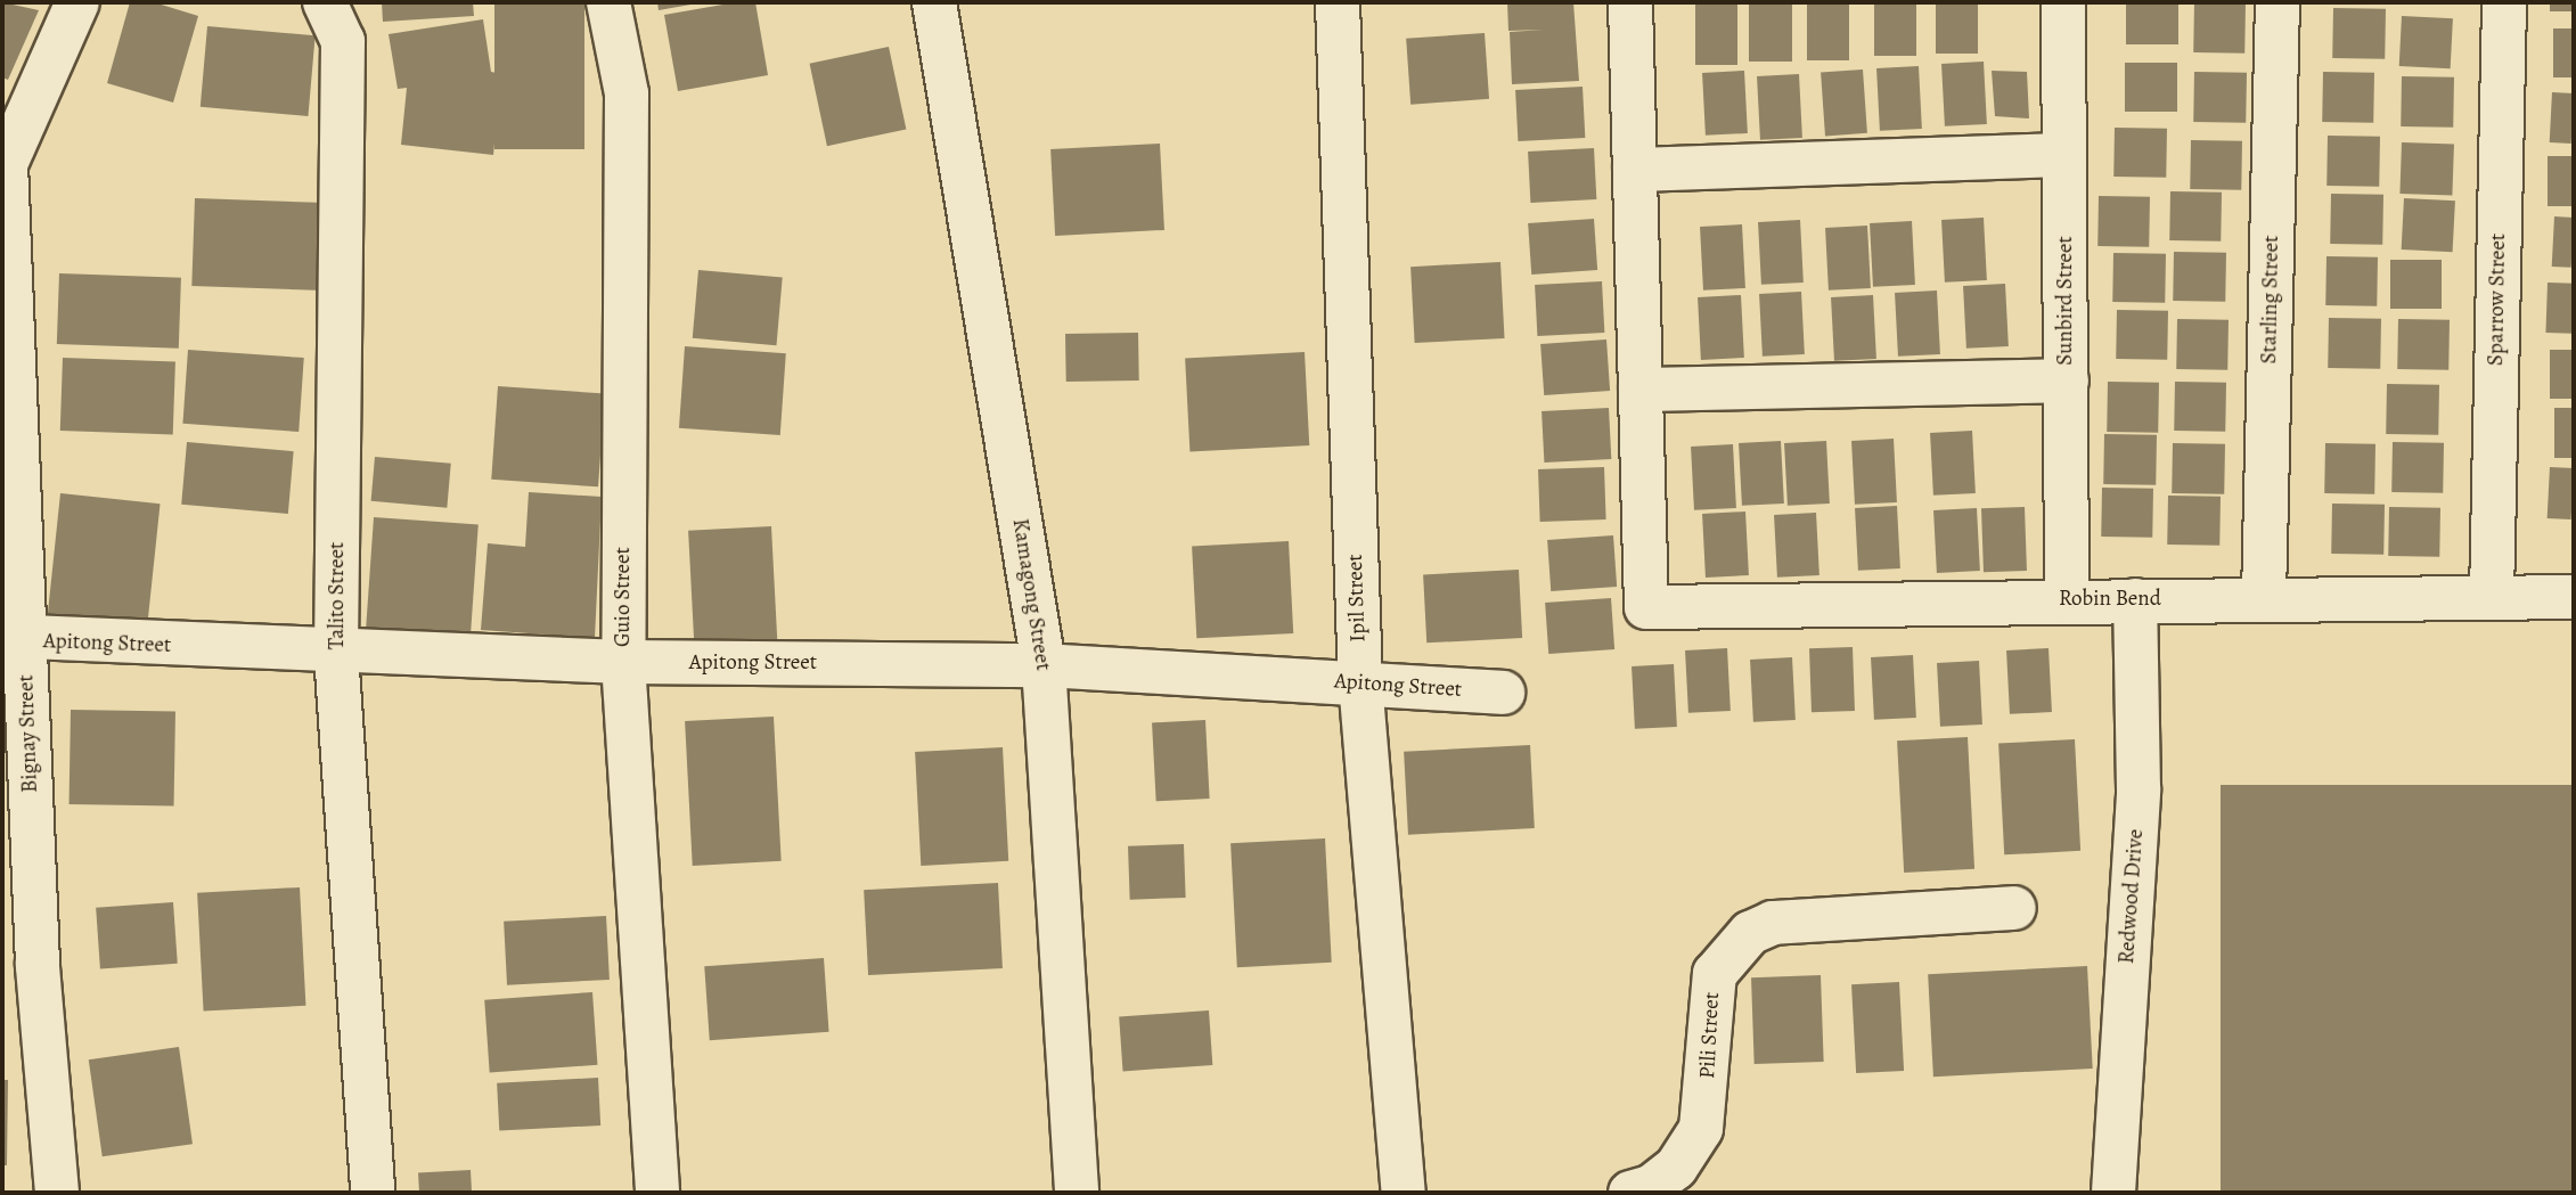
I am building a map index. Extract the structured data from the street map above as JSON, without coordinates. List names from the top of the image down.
{
  "streets": {
    "street": [
      "Starling Street",
      "Sparrow Street",
      "Sunbird Street",
      "Kamagong Street",
      "Talito Street",
      "Guio Street",
      "Ipil Street",
      "Robin Bend",
      "Apitong Street",
      "Bignay Street",
      "Redwood Drive",
      "Pili Street"
    ]
  },
  "crossings": [
    ["Starling Street", "Robin Bend"],
    ["Sparrow Street", "Robin Bend"],
    ["Sunbird Street", "Robin Bend"],
    ["Kamagong Street", "Apitong Street"],
    ["Talito Street", "Apitong Street"],
    ["Guio Street", "Apitong Street"],
    ["Ipil Street", "Apitong Street"],
    ["Robin Bend", "Redwood Drive"],
    ["Apitong Street", "Bignay Street"]
  ]
}
